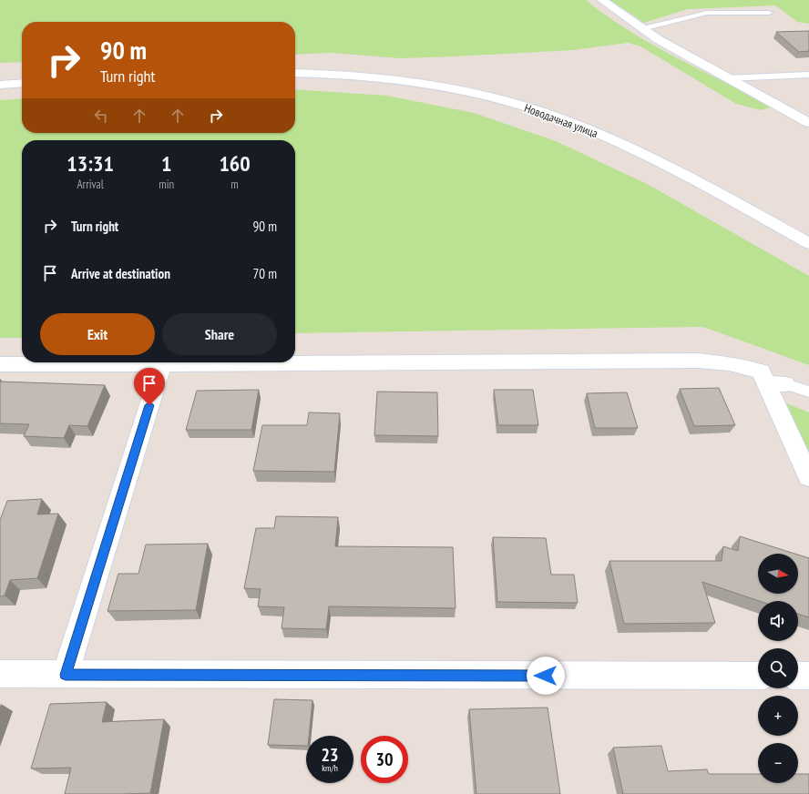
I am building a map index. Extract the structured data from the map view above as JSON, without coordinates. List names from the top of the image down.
{
  "streets": {
    "street": ["Новодачная улица"]
  },
  "north": "right",
  "page": {
    "turn": ["90 m", "Turn right"],
    "eta": [
      "13:31",
      "Arrival",
      "1",
      "min",
      "160",
      "m"
    ],
    "list": [
      {
        "name": "Turn right",
        "value": "90 m"
      },
      {
        "name": "Arrive at destination",
        "value": "70 m"
      }
    ],
    "buttons": ["Exit", "Share"],
    "map_buttons": ["+", "−"],
    "speed": "23 km/h",
    "limit": "30"
  }
}
